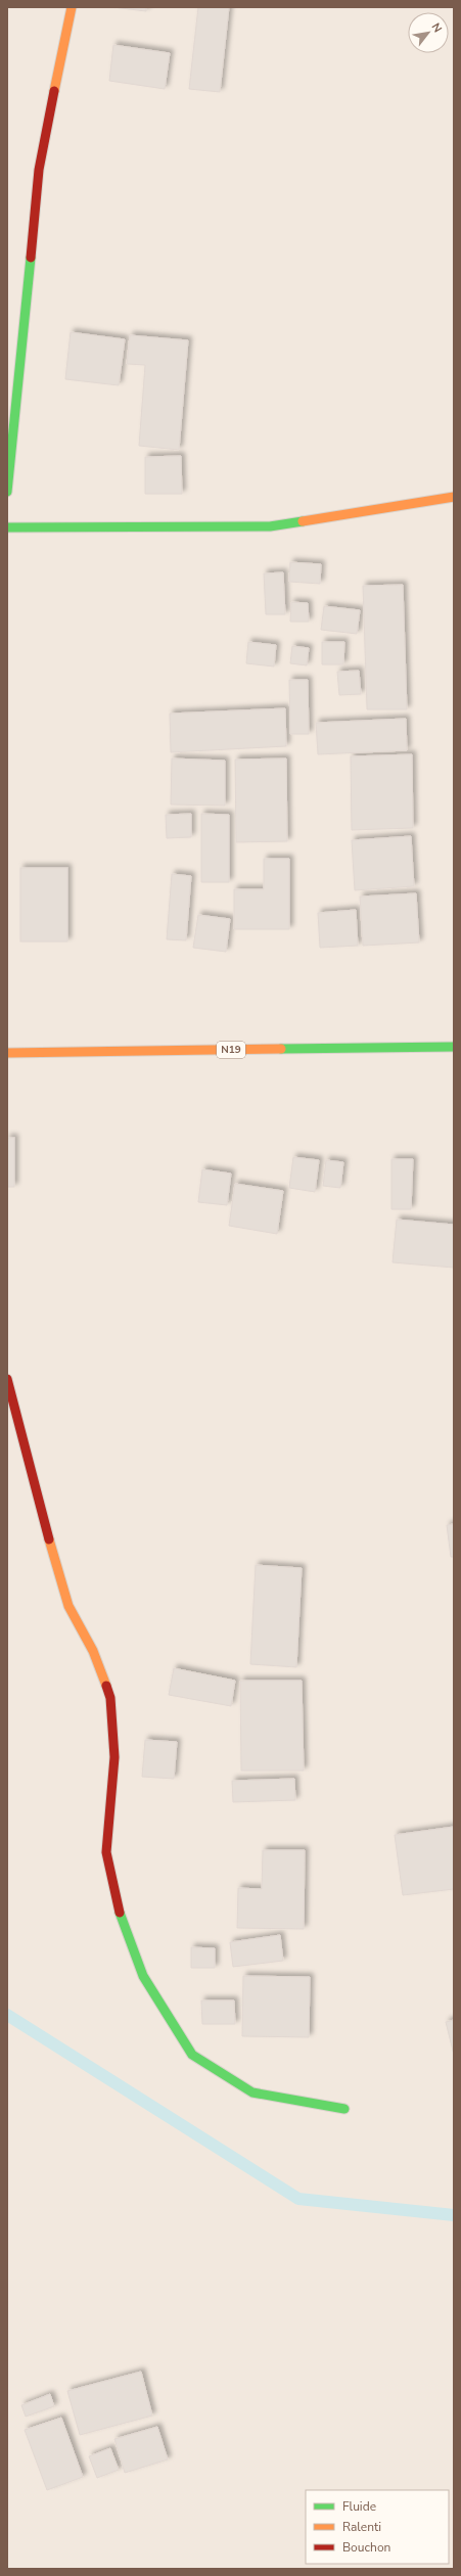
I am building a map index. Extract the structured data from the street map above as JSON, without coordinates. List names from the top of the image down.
{
  "streets": {
    "street": ["N19"]
  },
  "legend": ["Fluide", "Ralenti", "Bouchon"],
  "north": "top right"
}
